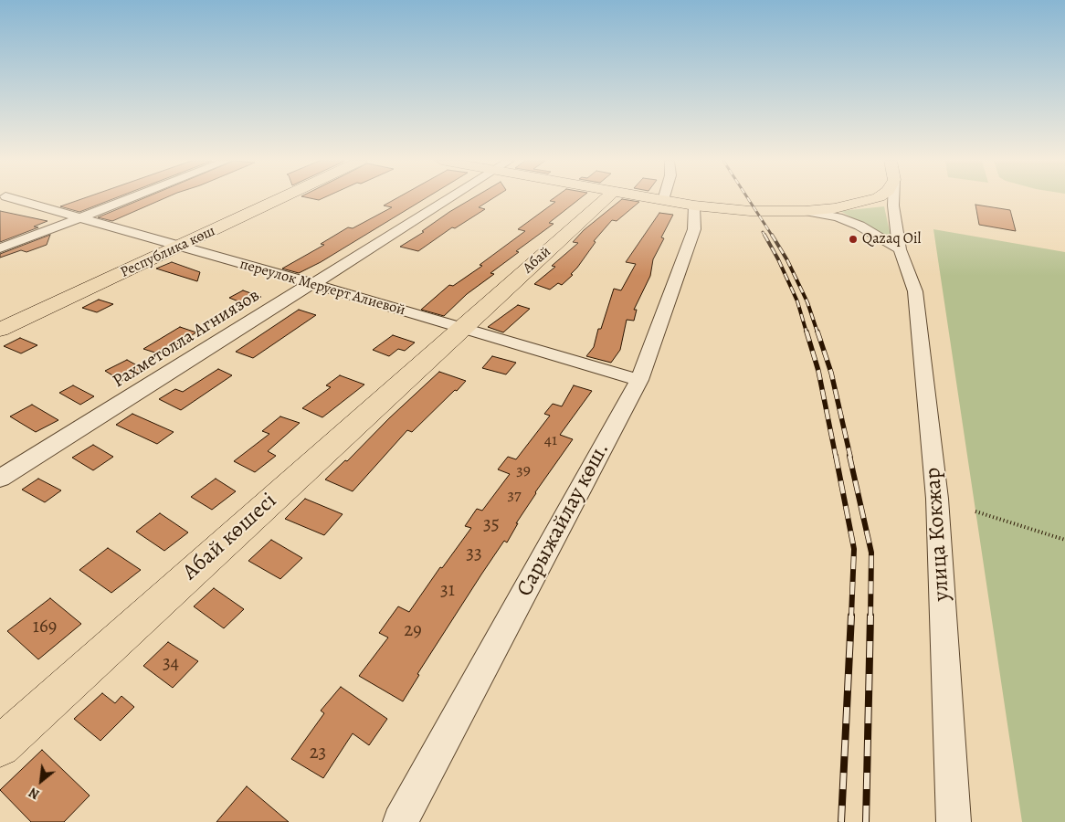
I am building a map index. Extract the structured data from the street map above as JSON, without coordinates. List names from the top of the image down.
{
  "streets": {
    "main road": ["Республика көш", "Абай", "Абай көшесі"],
    "street": [
      "переулок Меруерт Алиевой",
      "Рахметолла Агниязов",
      "Сарыжайлау көш.",
      "улица Кокжар"
    ]
  },
  "crossings": [
    ["Республика көш", "переулок Меруерт Алиевой"],
    ["Абай", "переулок Меруерт Алиевой"],
    ["Абай", "Абай көшесі"],
    ["переулок Меруерт Алиевой", "Рахметолла Агниязов"],
    ["переулок Меруерт Алиевой", "Сарыжайлау көш."],
    ["переулок Меруерт Алиевой", "Абай көшесі"]
  ],
  "places": ["Qazaq Oil"],
  "house_numbers": [
    "41",
    "39",
    "37",
    "35",
    "33",
    "31",
    "169",
    "29",
    "34",
    "23"
  ],
  "north": "bottom left"
}
